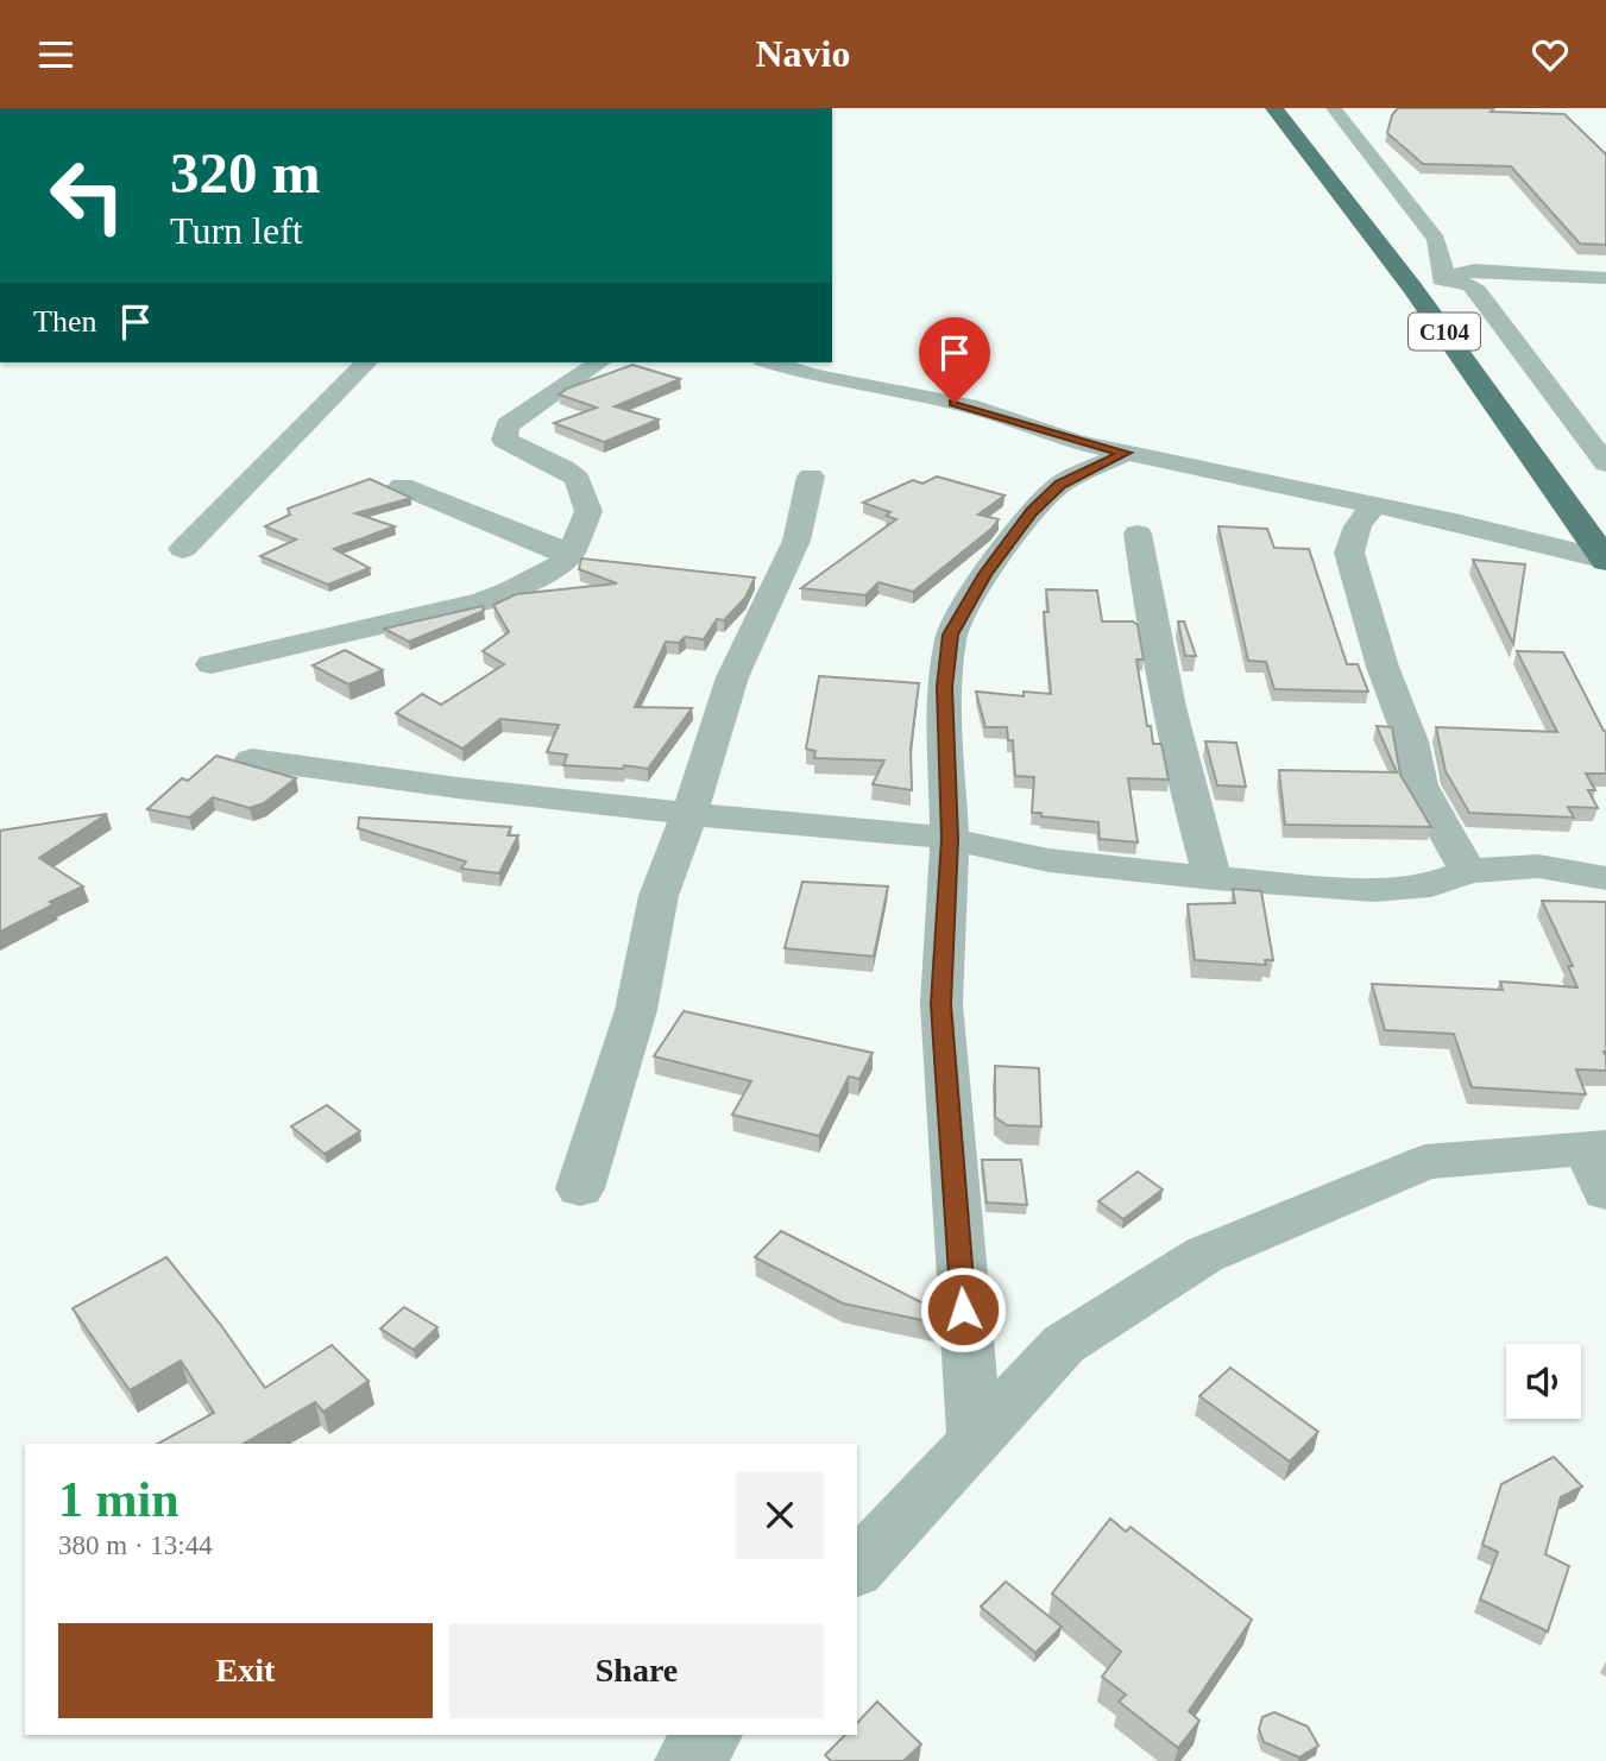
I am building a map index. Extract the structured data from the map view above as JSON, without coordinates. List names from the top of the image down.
{
  "streets": {
    "highway": ["C104"]
  },
  "page": {
    "header": "Navio",
    "turn": ["320 m", "Turn left"],
    "then": "Then",
    "heading": ["1 min", "380 m · 13:44"],
    "buttons": ["Exit", "Share"]
  }
}
